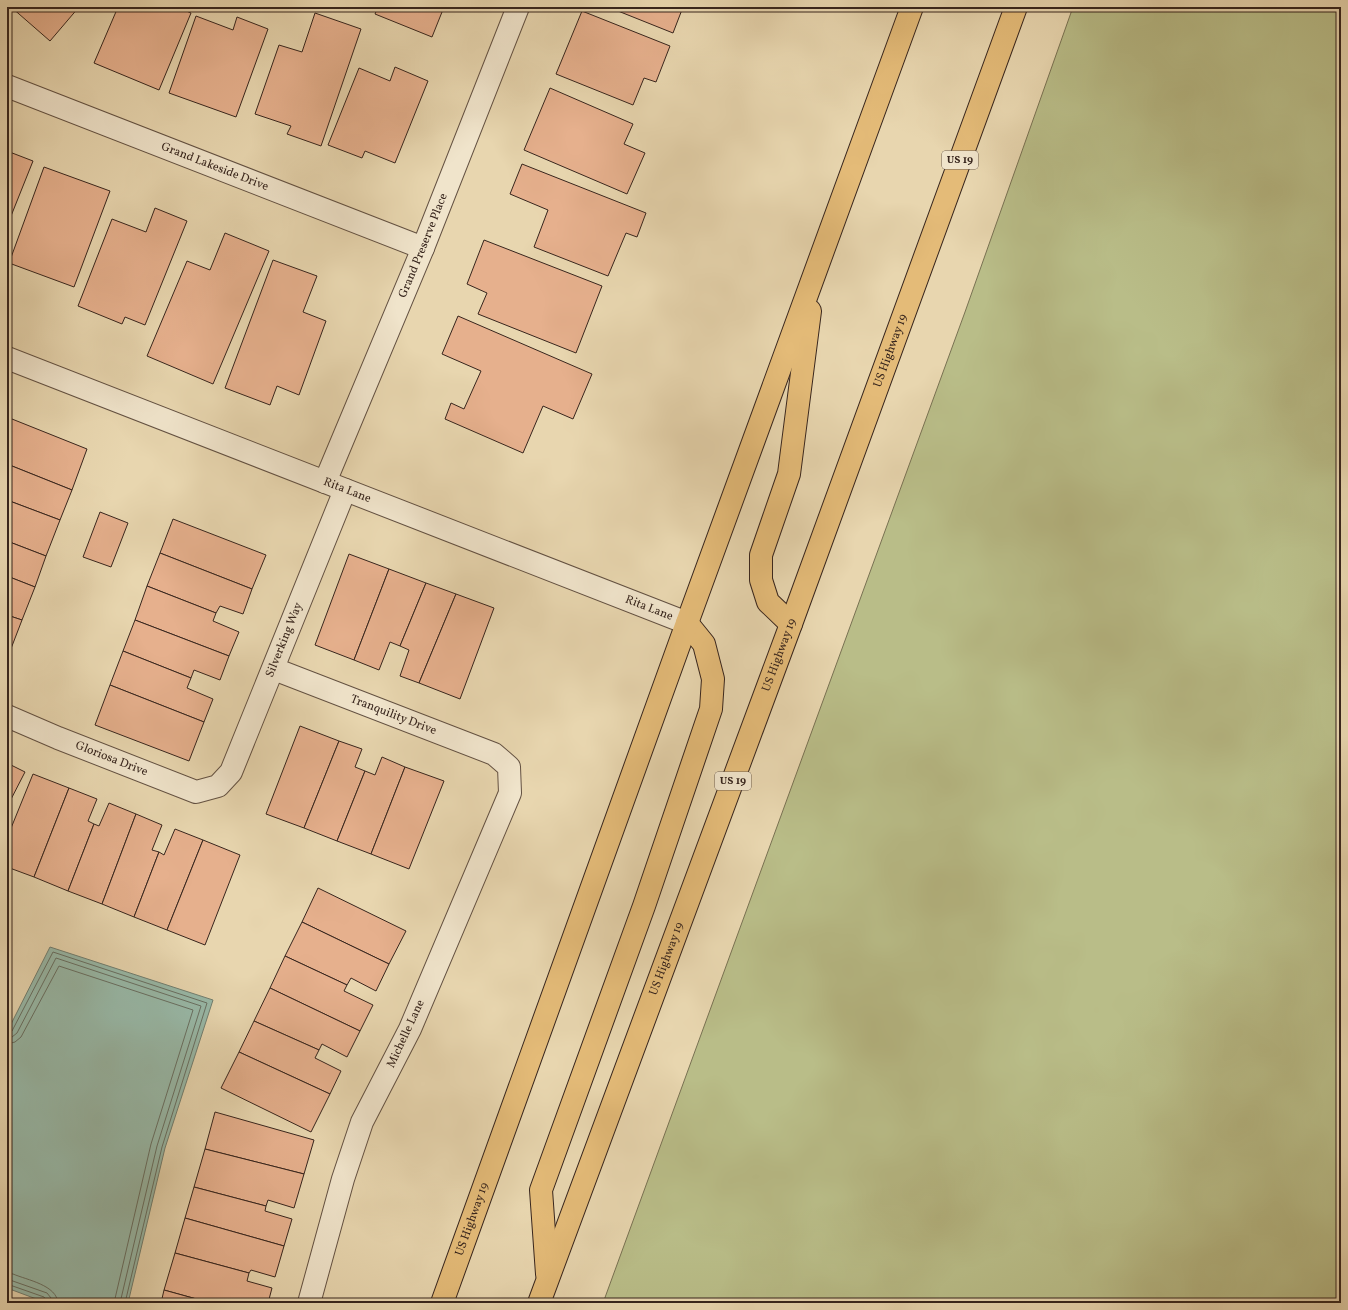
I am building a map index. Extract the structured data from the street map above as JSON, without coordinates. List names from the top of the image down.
{
  "streets": {
    "highway": ["US 19", "US Highway 19"],
    "street": [
      "Grand Lakeside Drive",
      "Grand Preserve Place",
      "Rita Lane",
      "Silverking Way",
      "Tranquility Drive",
      "Gloriosa Drive",
      "Michelle Lane"
    ]
  },
  "crossings": [
    ["Grand Lakeside Drive", "Grand Preserve Place"],
    ["Grand Preserve Place", "Rita Lane"],
    ["US Highway 19", "Rita Lane"],
    ["Rita Lane", "Silverking Way"],
    ["Silverking Way", "Tranquility Drive"],
    ["Silverking Way", "Gloriosa Drive"],
    ["Tranquility Drive", "Michelle Lane"]
  ]
}
